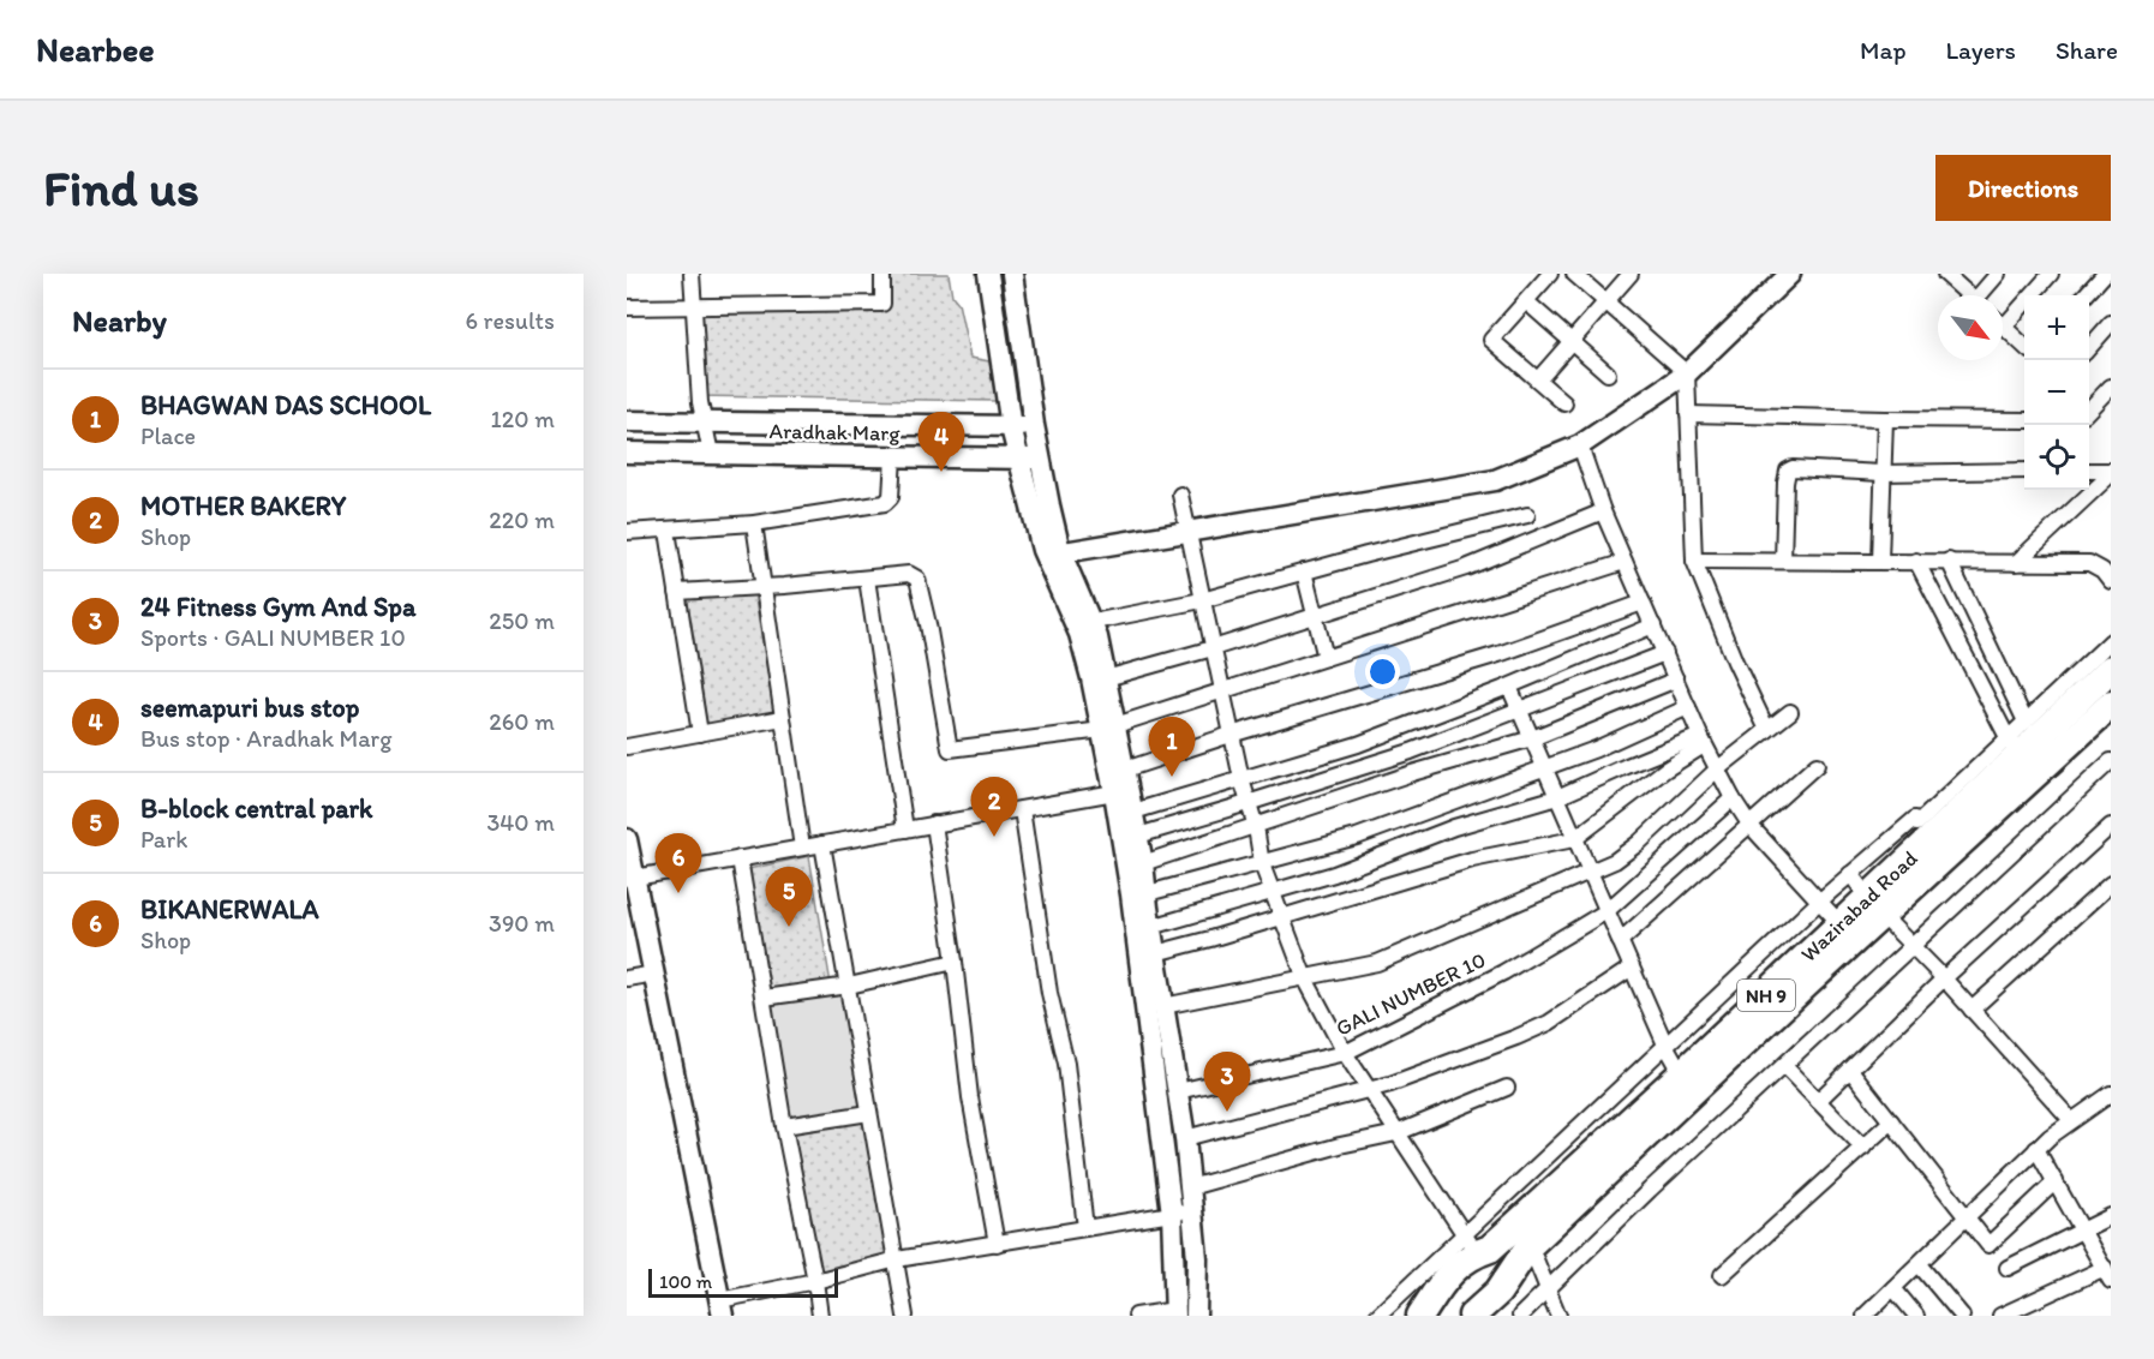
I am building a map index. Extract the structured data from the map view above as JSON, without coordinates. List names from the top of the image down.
{
  "streets": {
    "highway": ["Wazirabad Road", "NH 9"],
    "main road": ["Aradhak Marg"],
    "street": ["GALI NUMBER 10"]
  },
  "scale_bar": "100 m",
  "north": "bottom right",
  "page": {
    "header": "Nearbee",
    "nav": ["Map", "Layers", "Share"],
    "buttons": "Directions",
    "title": "Find us",
    "heading": ["Nearby", "6 results"],
    "map_buttons": ["+", "−"],
    "list": [
      {
        "mark": "1",
        "name": "BHAGWAN DAS SCHOOL",
        "note": "Place",
        "value": "120 m"
      },
      {
        "mark": "2",
        "name": "MOTHER BAKERY",
        "note": "Shop",
        "value": "220 m"
      },
      {
        "mark": "3",
        "name": "24 Fitness Gym And Spa",
        "note": "Sports · GALI NUMBER 10",
        "value": "250 m"
      },
      {
        "mark": "4",
        "name": "seemapuri bus stop",
        "note": "Bus stop · Aradhak Marg",
        "value": "260 m"
      },
      {
        "mark": "5",
        "name": "B-block central park",
        "note": "Park",
        "value": "340 m"
      },
      {
        "mark": "6",
        "name": "BIKANERWALA",
        "note": "Shop",
        "value": "390 m"
      }
    ],
    "pins": [
      "4",
      "1",
      "2",
      "6",
      "5",
      "3"
    ],
    "scale": "100 m"
  }
}
